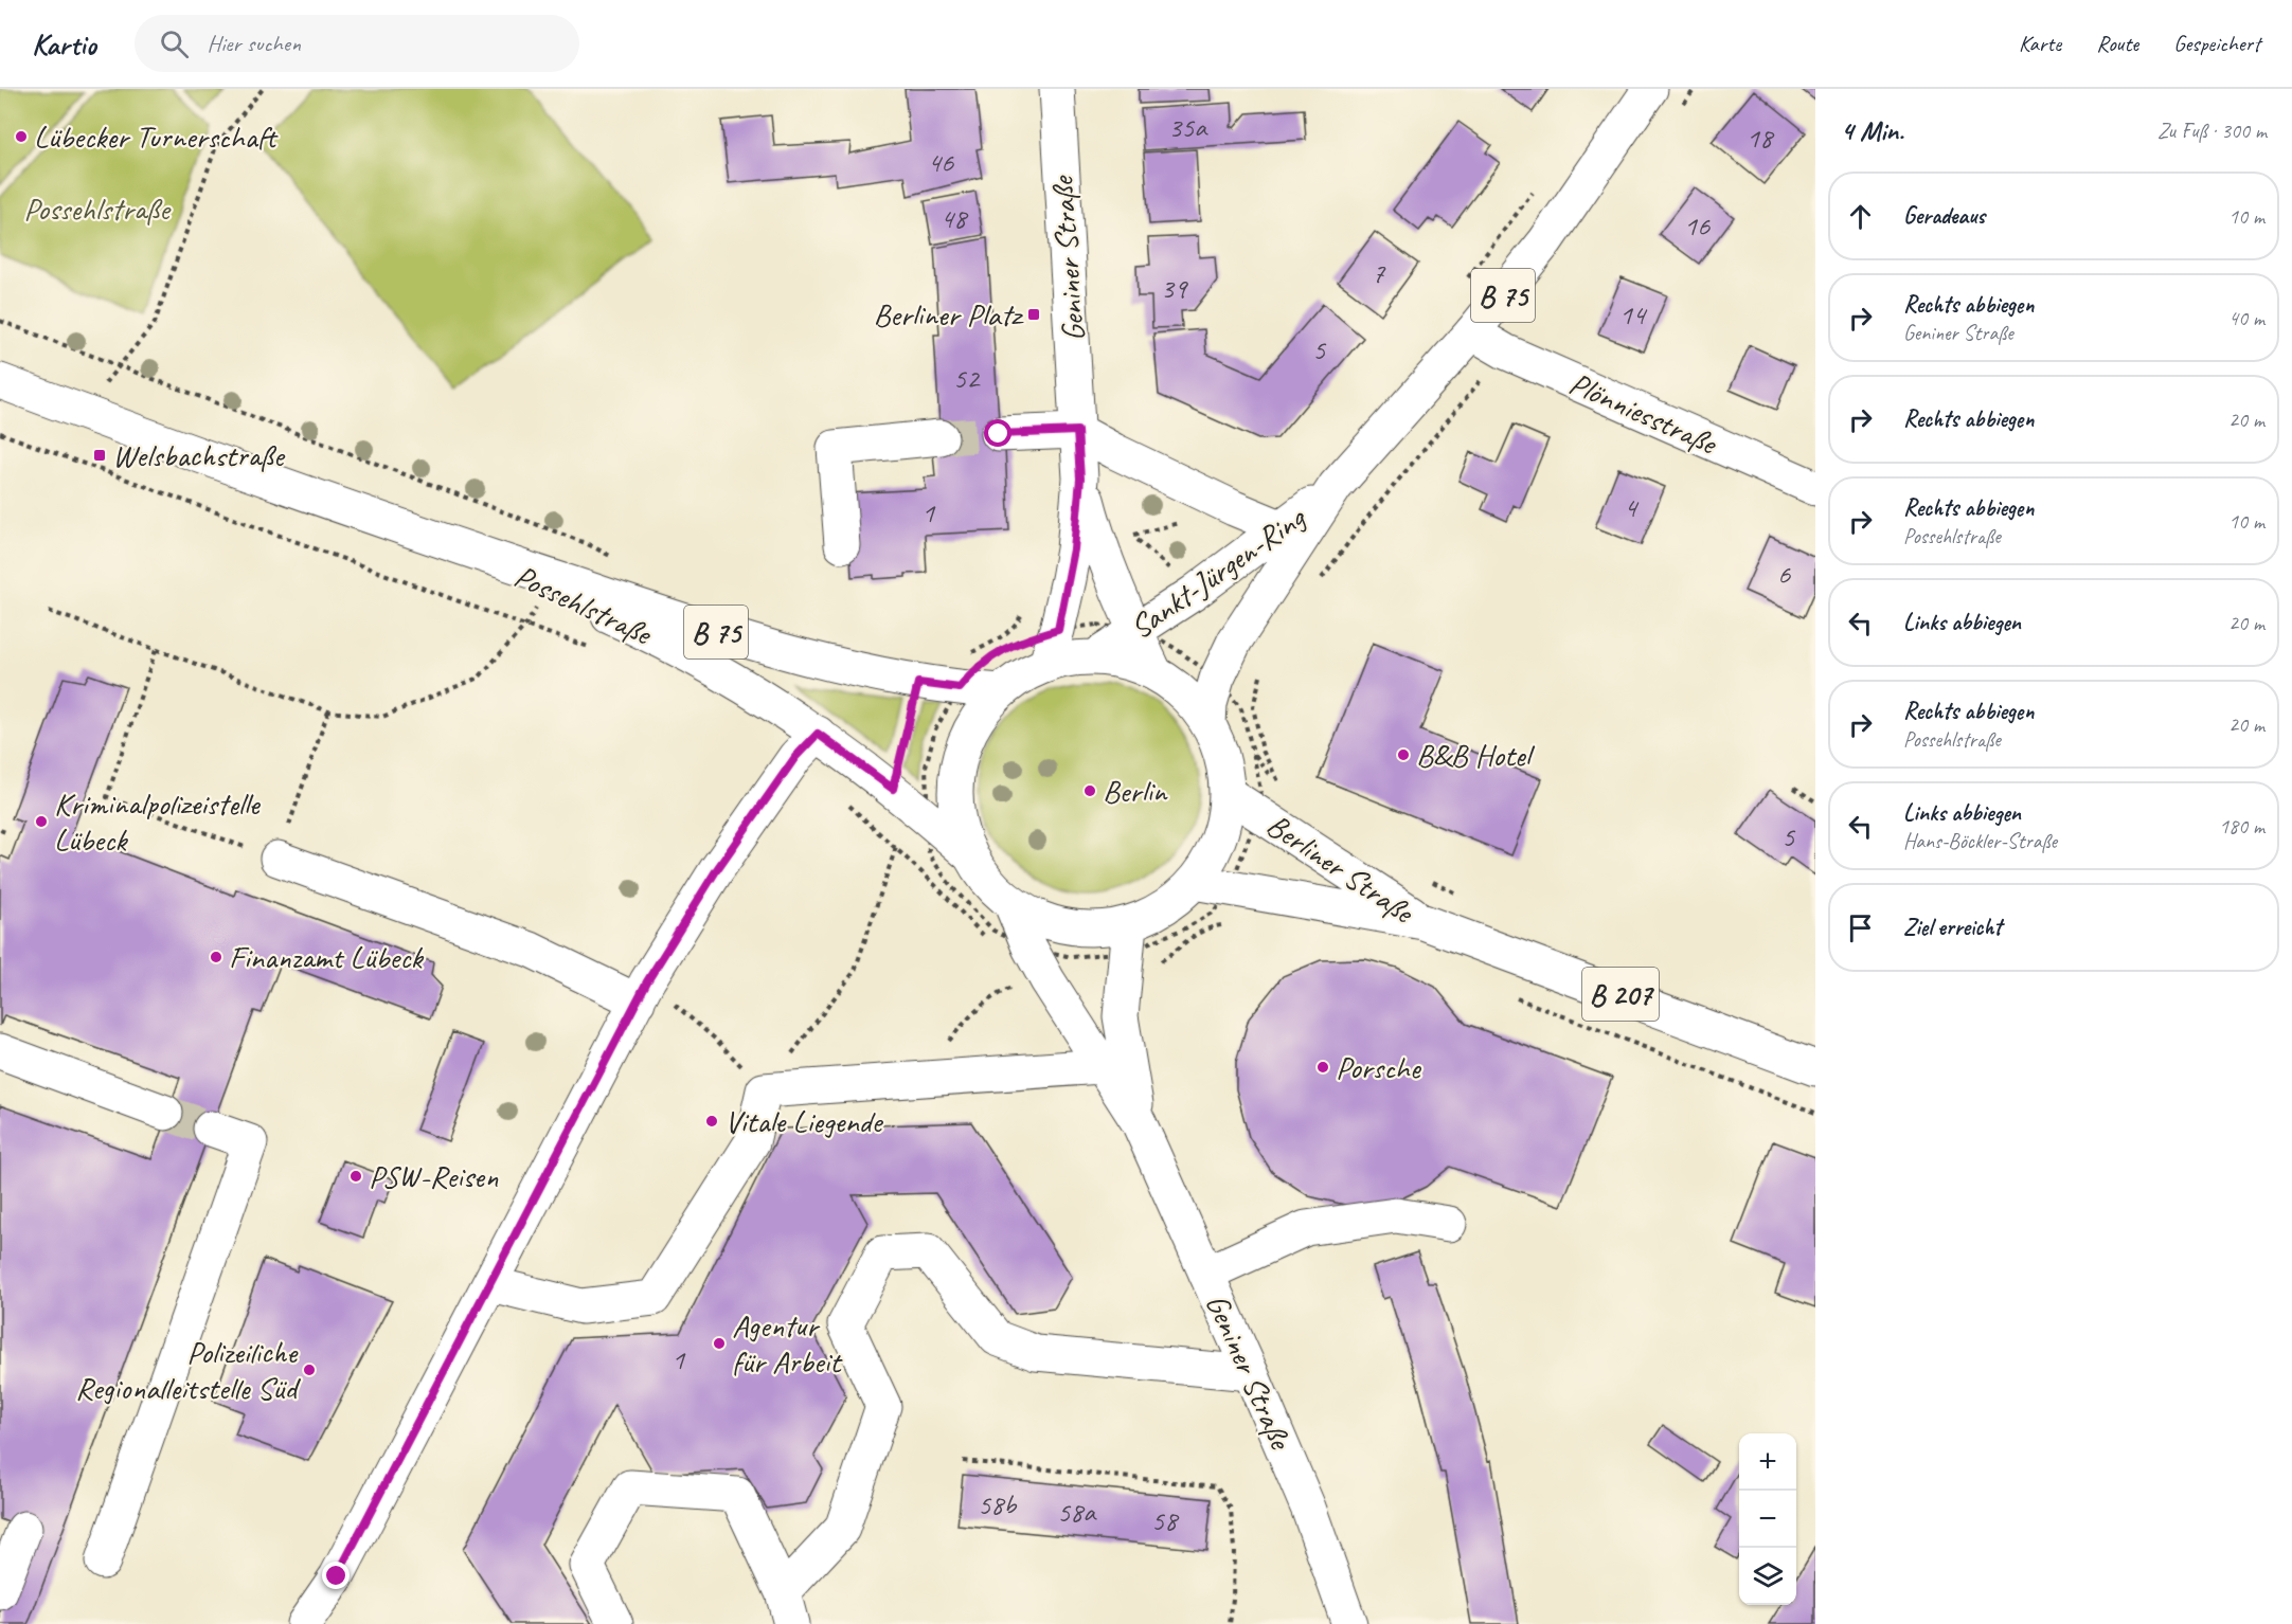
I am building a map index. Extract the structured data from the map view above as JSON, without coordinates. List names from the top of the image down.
{
  "streets": {
    "main road": [
      "Geniner Straße",
      "B 75",
      "Plönniesstraße",
      "Sankt-Jürgen-Ring",
      "Possehlstraße",
      "Berliner Straße",
      "B 207"
    ]
  },
  "crossings": [
    ["Geniner Straße", "Sankt-Jürgen-Ring"],
    ["Plönniesstraße", "Sankt-Jürgen-Ring"],
    ["Berliner Straße", "B 207"]
  ],
  "parks": ["Possehlstraße"],
  "places": {
    "other": [
      "Lübecker Turnerschaft",
      "B&B Hotel",
      "Berlin",
      "Kriminalpolizeistelle Lübeck",
      "Finanzamt Lübeck",
      "Porsche",
      "Vitale Liegende",
      "PSW-Reisen",
      "Agentur für Arbeit",
      "Polizeiliche Regionalleitstelle Süd"
    ],
    "transit": ["Berliner Platz", "Welsbachstraße"]
  },
  "house_numbers": [
    "35a",
    "18",
    "46",
    "48",
    "16",
    "7",
    "39",
    "14",
    "5",
    "52",
    "4",
    "1",
    "6",
    "5",
    "1",
    "58b",
    "58a",
    "58"
  ],
  "page": {
    "header": "Kartio",
    "search": "Hier suchen",
    "nav": ["Karte", "Route", "Gespeichert"],
    "heading": ["4 Min.", "Zu Fuß · 300 m"],
    "list": [
      ["Geradeaus", "10 m"],
      ["Rechts abbiegen", "Geniner Straße", "40 m"],
      ["Rechts abbiegen", "20 m"],
      ["Rechts abbiegen", "Possehlstraße", "10 m"],
      ["Links abbiegen", "20 m"],
      ["Rechts abbiegen", "Possehlstraße", "20 m"],
      ["Links abbiegen", "Hans-Böckler-Straße", "180 m"],
      "Ziel erreicht"
    ],
    "map_buttons": ["+", "−"]
  }
}
